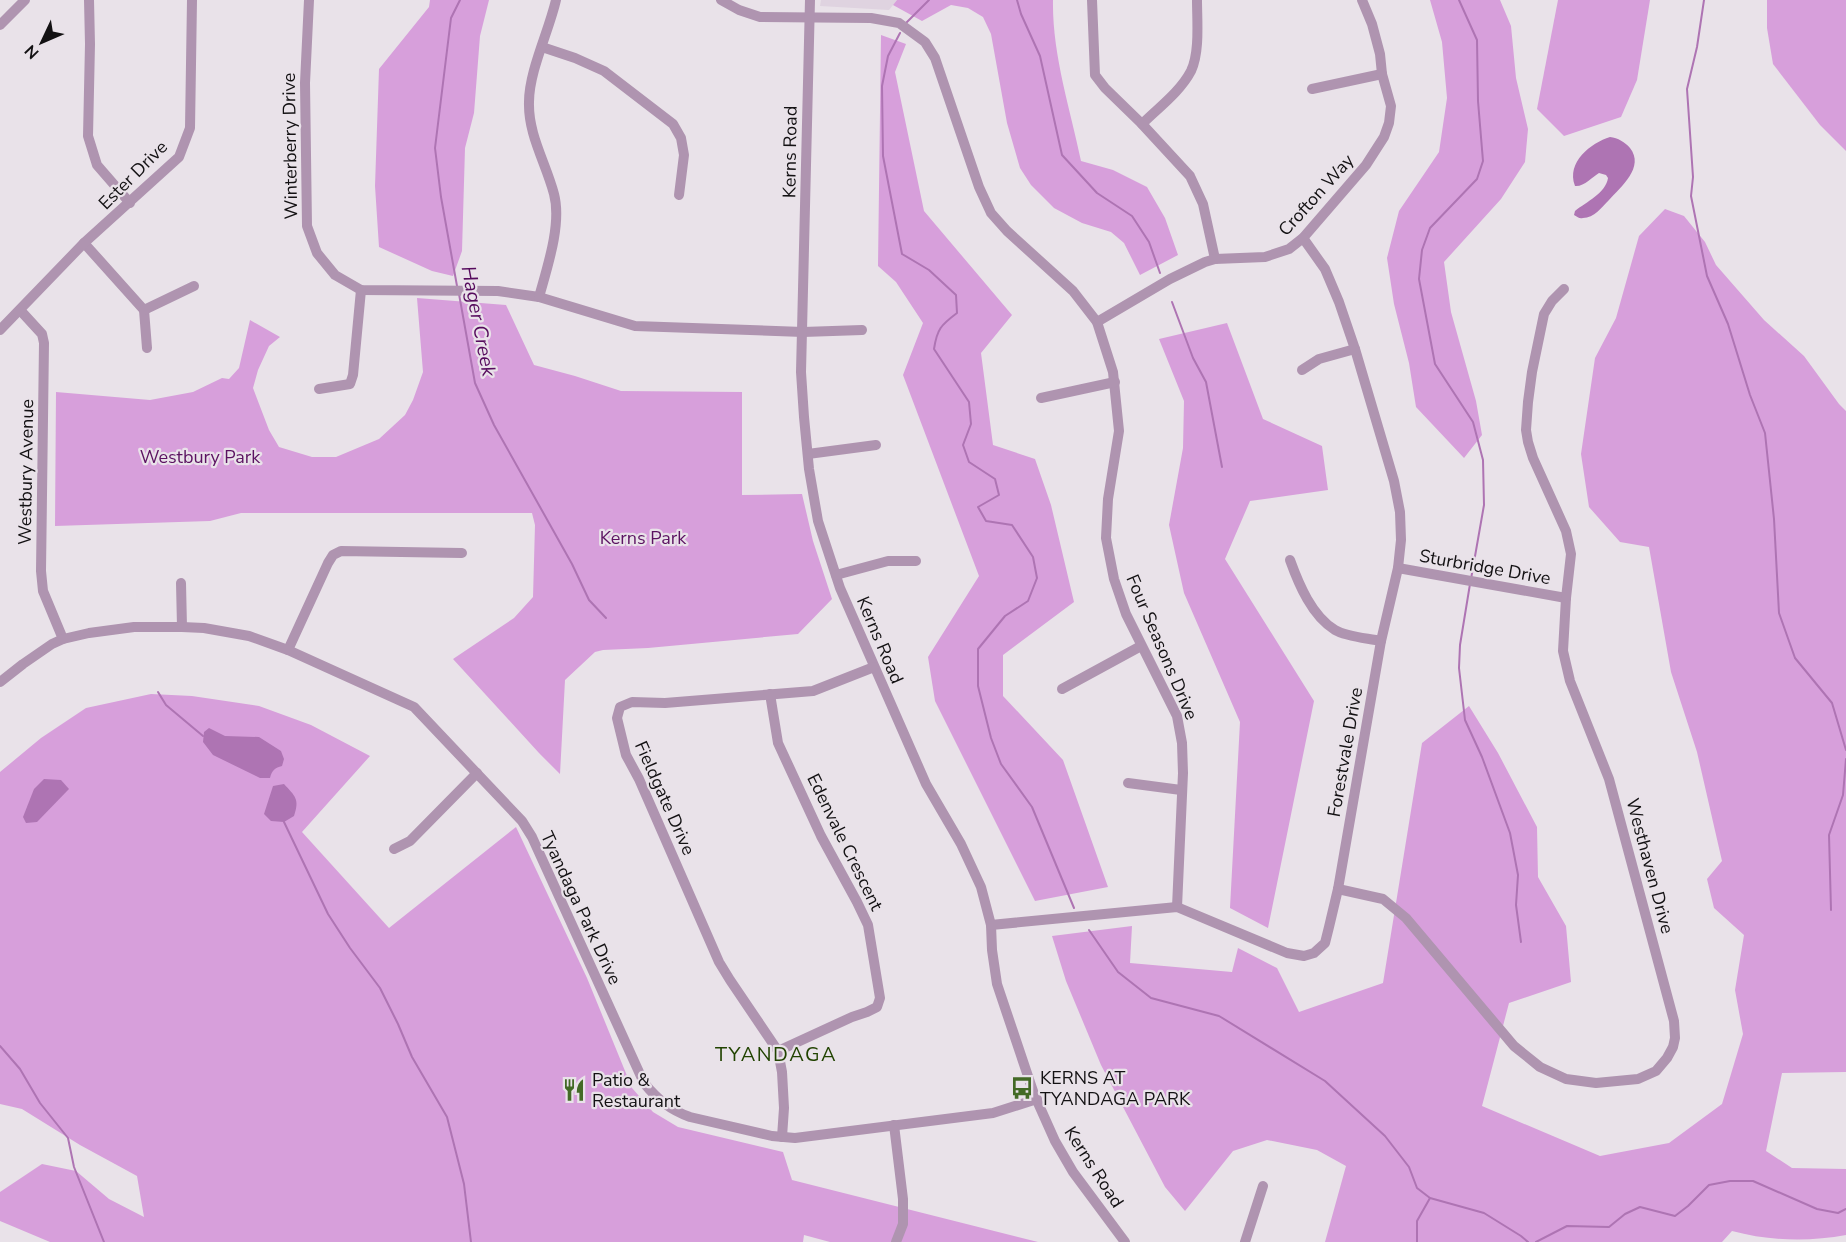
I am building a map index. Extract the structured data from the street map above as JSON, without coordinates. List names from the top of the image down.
{
  "streets": {
    "street": [
      "Winterberry Drive",
      "Kerns Road",
      "Ester Drive",
      "Crofton Way",
      "Westbury Avenue",
      "Sturbridge Drive",
      "Four Seasons Drive",
      "Forestvale Drive",
      "Fieldgate Drive",
      "Edenvale Crescent",
      "Westhaven Drive",
      "Tyandaga Park Drive"
    ]
  },
  "crossings": [
    ["Winterberry Drive", "Kerns Road"],
    ["Kerns Road", "Four Seasons Drive"],
    ["Kerns Road", "Forestvale Drive"],
    ["Kerns Road", "Fieldgate Drive"],
    ["Kerns Road", "Tyandaga Park Drive"],
    ["Ester Drive", "Westbury Avenue"],
    ["Crofton Way", "Four Seasons Drive"],
    ["Crofton Way", "Forestvale Drive"],
    ["Westbury Avenue", "Tyandaga Park Drive"],
    ["Sturbridge Drive", "Forestvale Drive"],
    ["Sturbridge Drive", "Westhaven Drive"],
    ["Four Seasons Drive", "Forestvale Drive"],
    ["Forestvale Drive", "Westhaven Drive"],
    ["Fieldgate Drive", "Edenvale Crescent"],
    ["Fieldgate Drive", "Tyandaga Park Drive"]
  ],
  "districts": ["TYANDAGA"],
  "water": ["Hager Creek"],
  "parks": ["Westbury Park", "Kerns Park"],
  "places": {
    "bus stop": ["KERNS AT TYANDAGA PARK"],
    "restaurant": ["Patio & Restaurant"]
  },
  "north": "bottom left"
}
